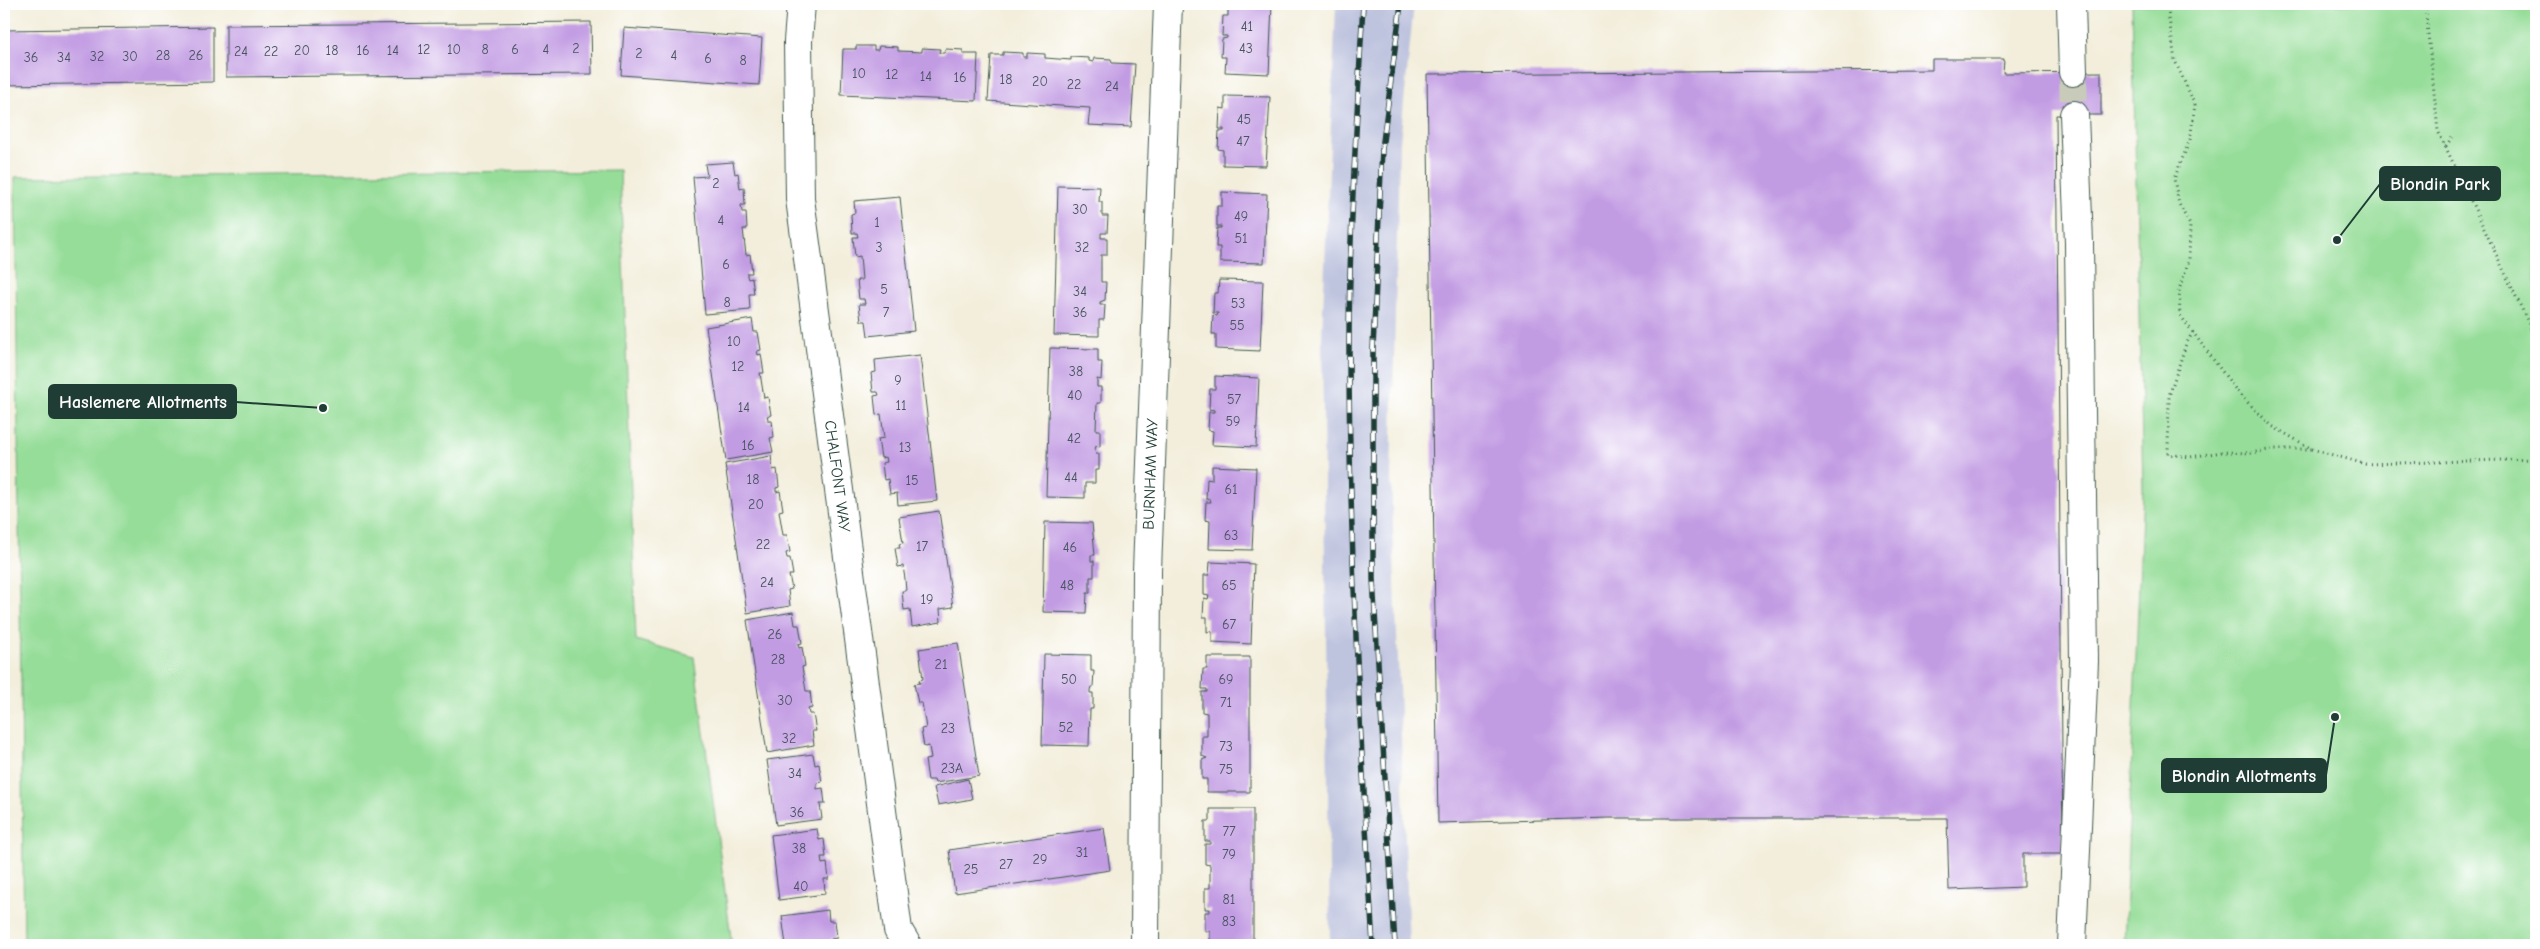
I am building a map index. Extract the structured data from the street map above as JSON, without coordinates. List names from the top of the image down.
{
  "streets": {
    "street": ["BURNHAM WAY", "CHALFONT WAY"]
  },
  "places": ["Blondin Park", "Haslemere Allotments", "Blondin Allotments"],
  "house_numbers": [
    "41",
    "2",
    "43",
    "12",
    "10",
    "8",
    "6",
    "4",
    "20",
    "18",
    "16",
    "14",
    "24",
    "22",
    "2",
    "28",
    "26",
    "4",
    "32",
    "30",
    "36",
    "34",
    "6",
    "8",
    "10",
    "12",
    "14",
    "16",
    "18",
    "20",
    "22",
    "24",
    "45",
    "47",
    "2",
    "30",
    "49",
    "4",
    "1",
    "51",
    "3",
    "32",
    "6",
    "5",
    "34",
    "8",
    "53",
    "7",
    "36",
    "55",
    "10",
    "12",
    "38",
    "9",
    "40",
    "57",
    "11",
    "14",
    "59",
    "42",
    "16",
    "13",
    "44",
    "18",
    "15",
    "61",
    "20",
    "63",
    "22",
    "17",
    "46",
    "24",
    "48",
    "65",
    "19",
    "67",
    "26",
    "28",
    "21",
    "50",
    "69",
    "30",
    "71",
    "52",
    "23",
    "32",
    "73",
    "23A",
    "75",
    "34",
    "36",
    "77",
    "38",
    "31",
    "79",
    "29",
    "27",
    "25",
    "40",
    "81",
    "83"
  ]
}
